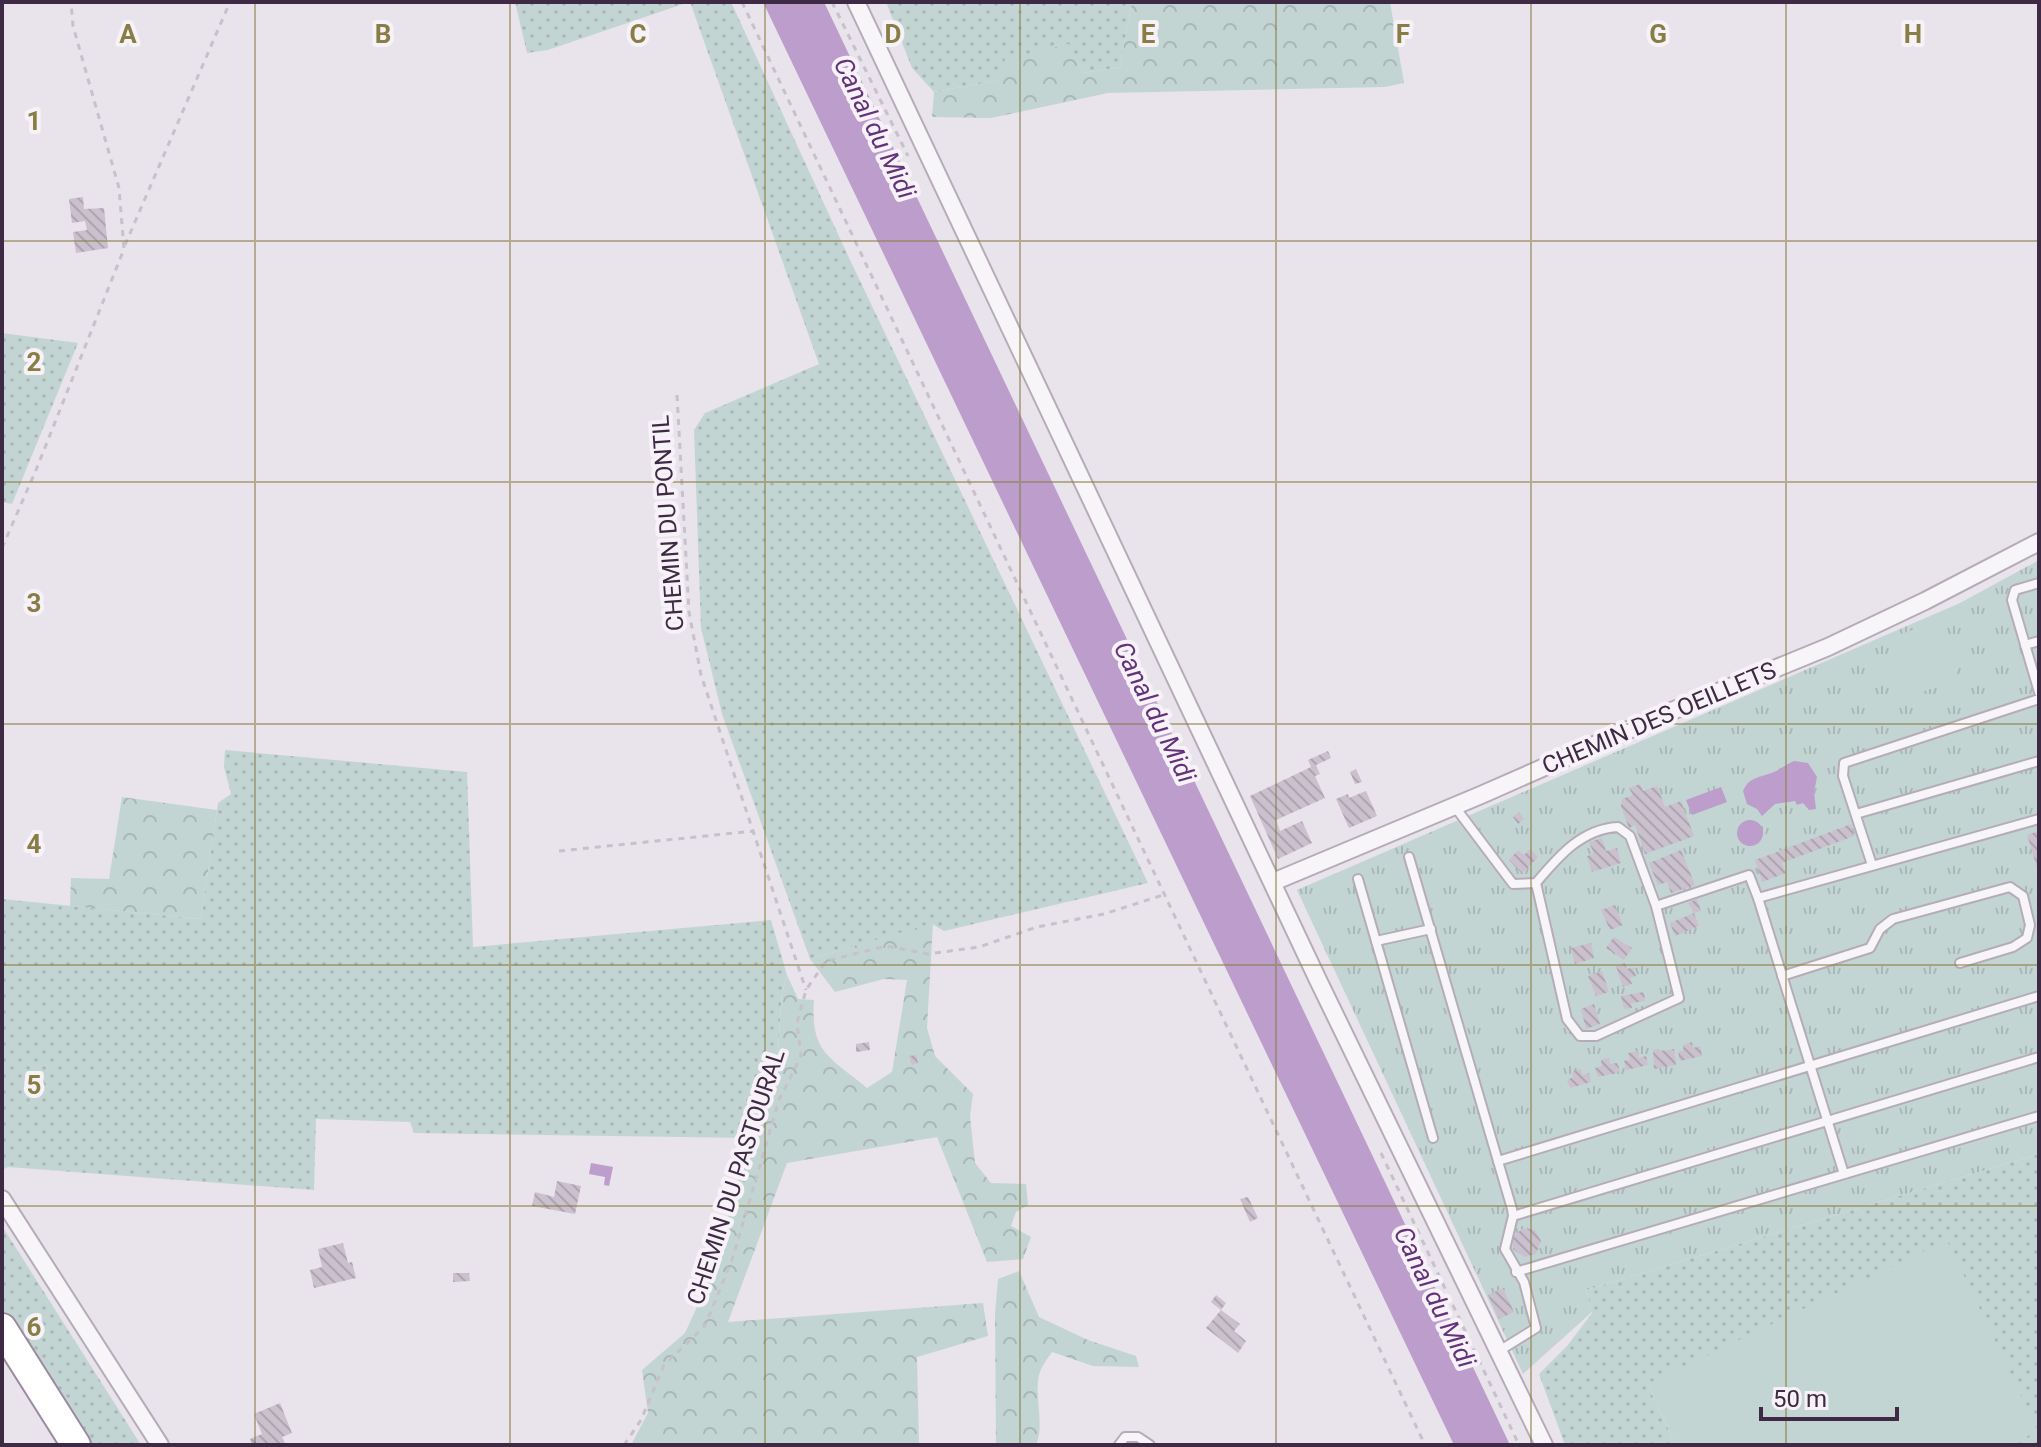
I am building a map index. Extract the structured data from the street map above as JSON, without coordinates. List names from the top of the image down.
{
  "streets": {
    "street": ["CHEMIN DES OEILLETS"],
    "path": ["CHEMIN DU PONTIL", "CHEMIN DU PASTOURAL"]
  },
  "crossings": [
    ["CHEMIN DU PONTIL", "CHEMIN DU PASTOURAL"]
  ],
  "water": ["Canal du Midi"],
  "scale_bar": "50 m",
  "grid": {
    "columns": [
      "A",
      "B",
      "C",
      "D",
      "E",
      "F",
      "G",
      "H"
    ],
    "rows": [
      "1",
      "2",
      "3",
      "4",
      "5",
      "6"
    ]
  }
}
